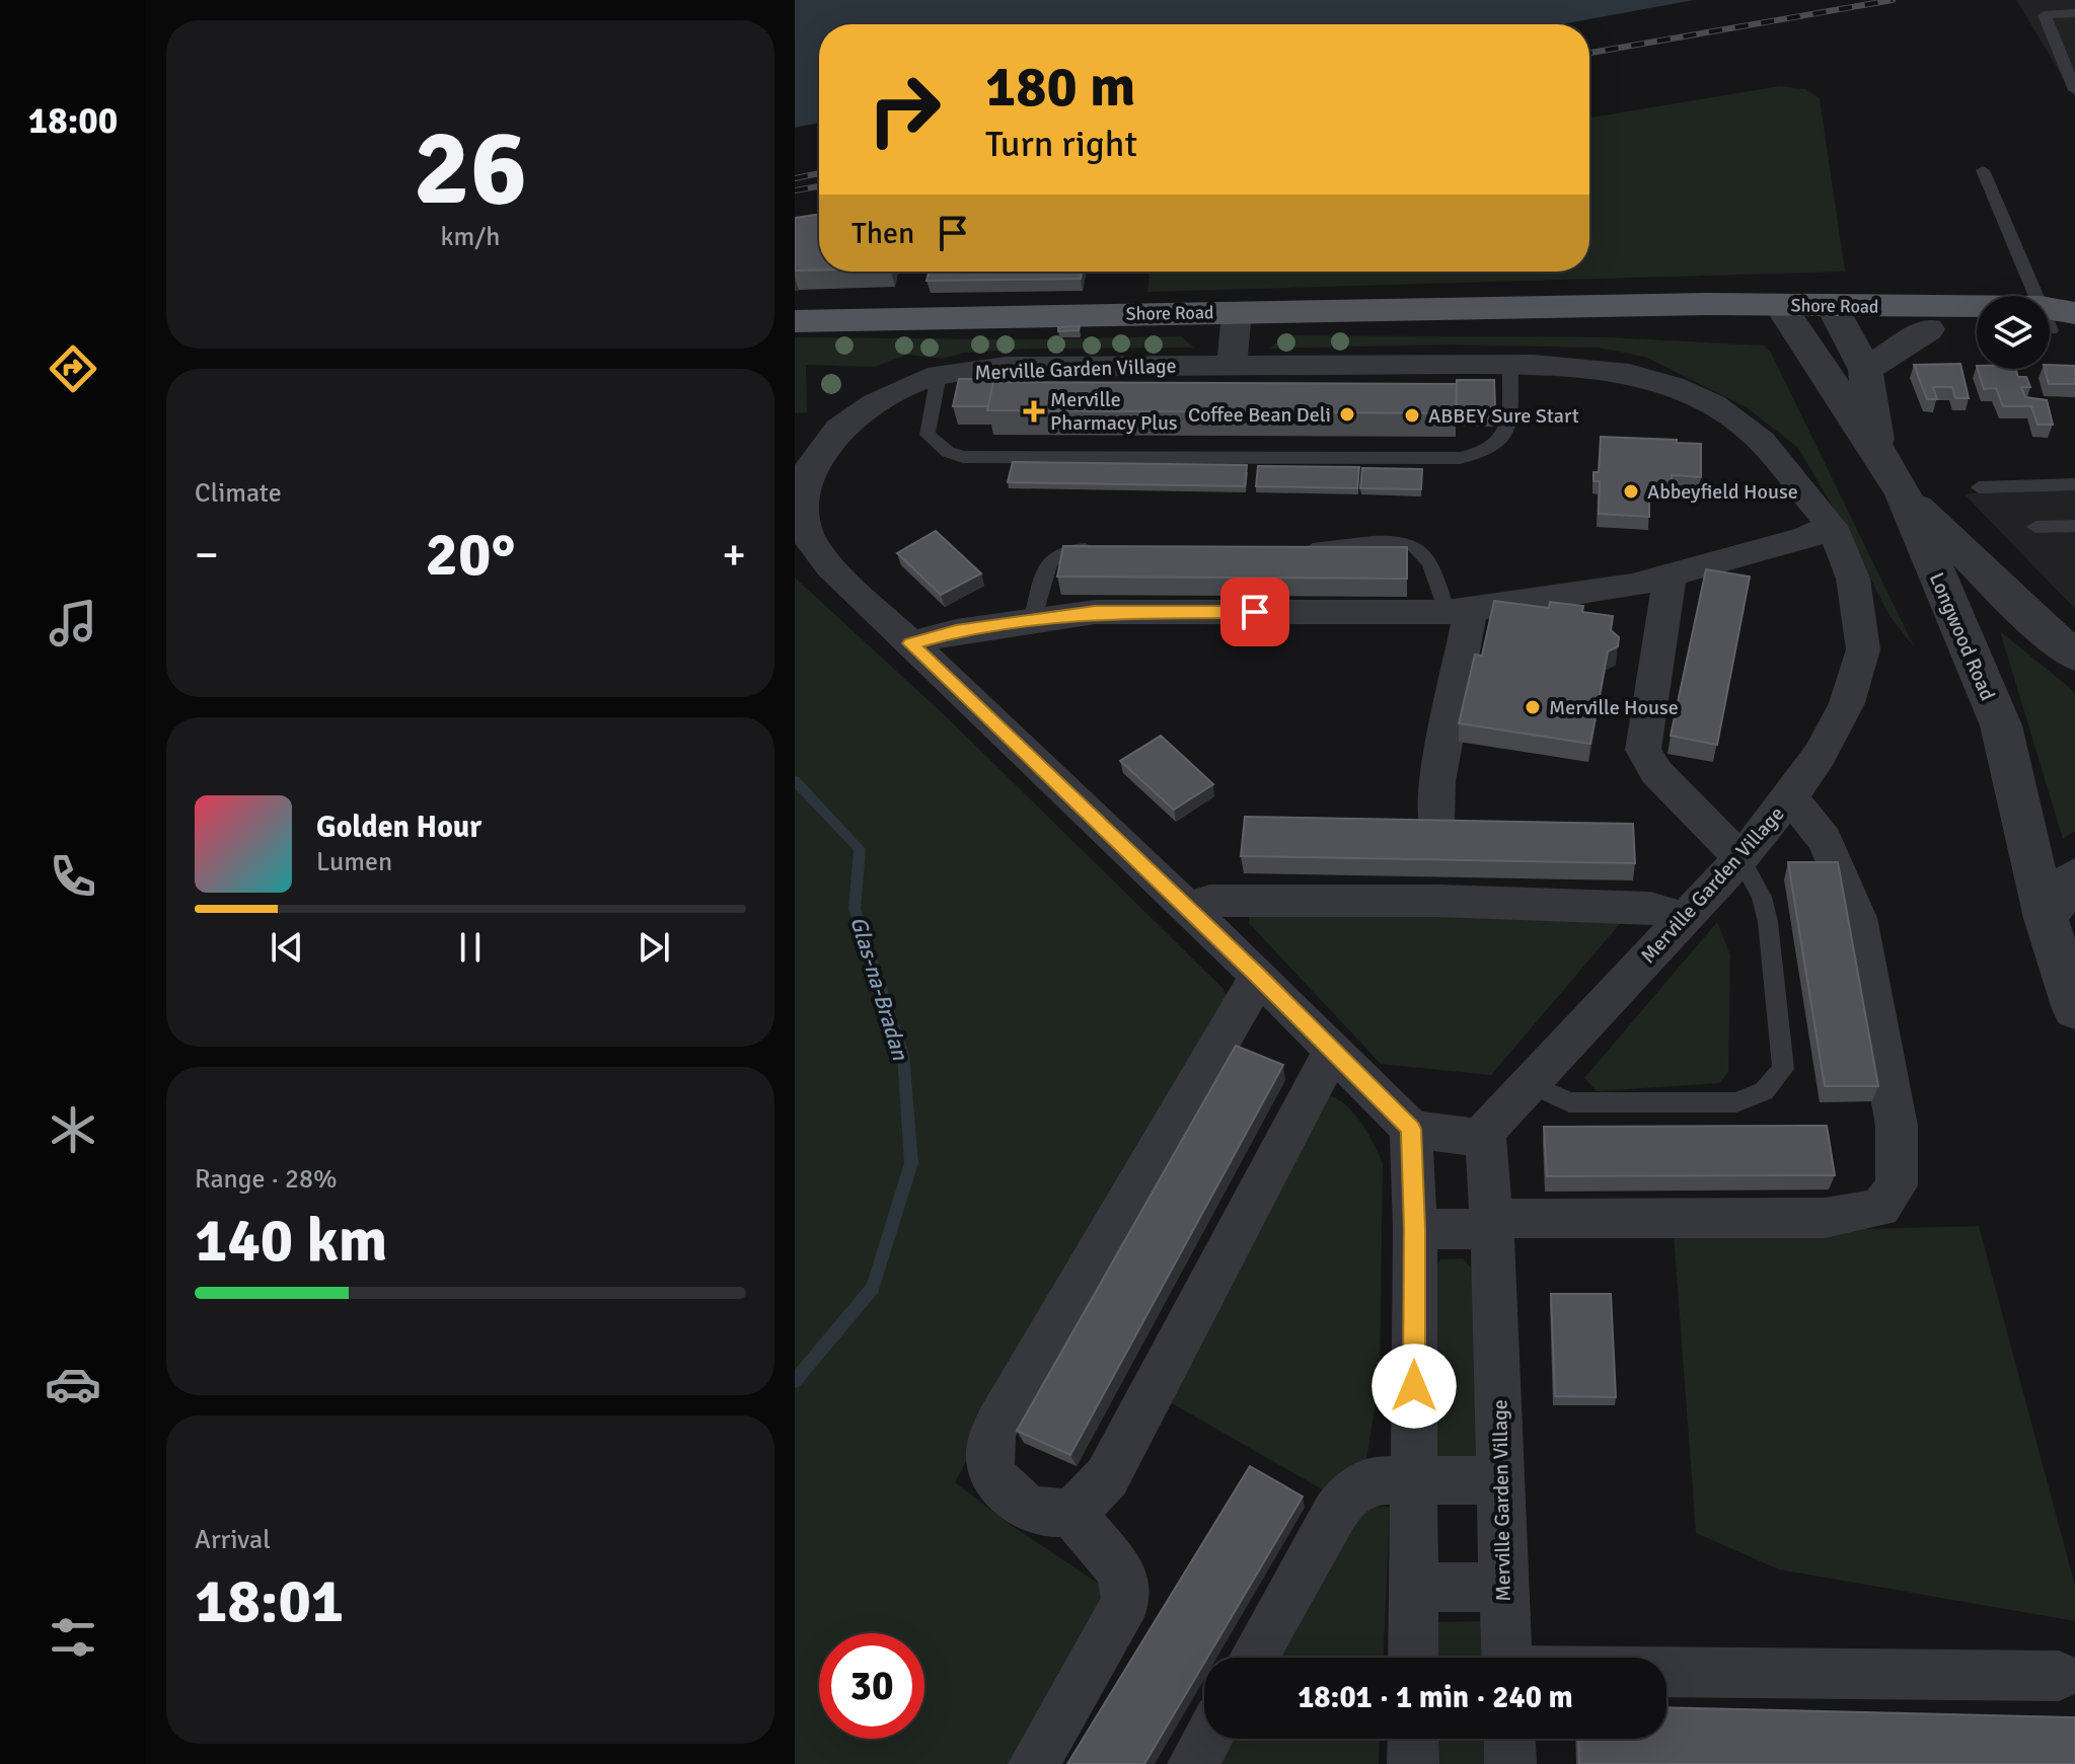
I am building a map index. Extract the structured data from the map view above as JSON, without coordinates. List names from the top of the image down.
{
  "streets": {
    "main road": ["Shore Road"],
    "street": ["Merville Garden Village", "Longwood Road"]
  },
  "water": ["Glas-na-Bradan"],
  "places": {
    "health": ["Merville Pharmacy Plus"],
    "other": [
      "Coffee Bean Deli",
      "ABBEY Sure Start",
      "Abbeyfield House",
      "Merville House"
    ]
  },
  "page": {
    "tabs": "18:00",
    "tile": [
      ["26", "km/h"],
      "Climate",
      ["Range · 28%", "140 km"],
      ["Arrival", "18:01"]
    ],
    "turn": ["180 m", "Turn right"],
    "then": "Then",
    "heat": ["−", "20°", "+"],
    "song": ["Golden Hour", "Lumen"],
    "limit": "30",
    "trip": "18:01 · 1 min · 240 m"
  }
}
